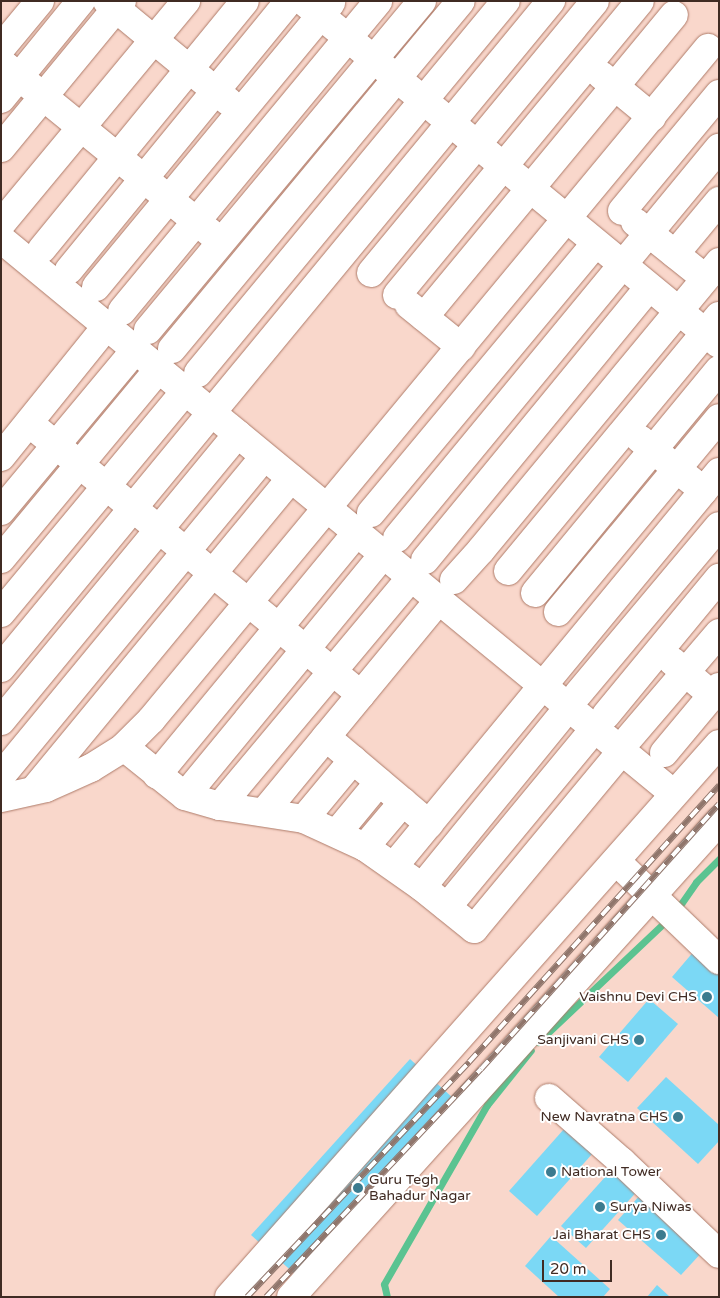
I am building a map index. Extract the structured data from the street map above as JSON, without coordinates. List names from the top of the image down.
{
  "places": [
    "Vaishnu Devi CHS",
    "Sanjivani CHS",
    "New Navratna CHS",
    "National Tower",
    "Guru Tegh Bahadur Nagar",
    "Surya Niwas",
    "Jai Bharat CHS"
  ],
  "scale_bar": "20 m"
}
